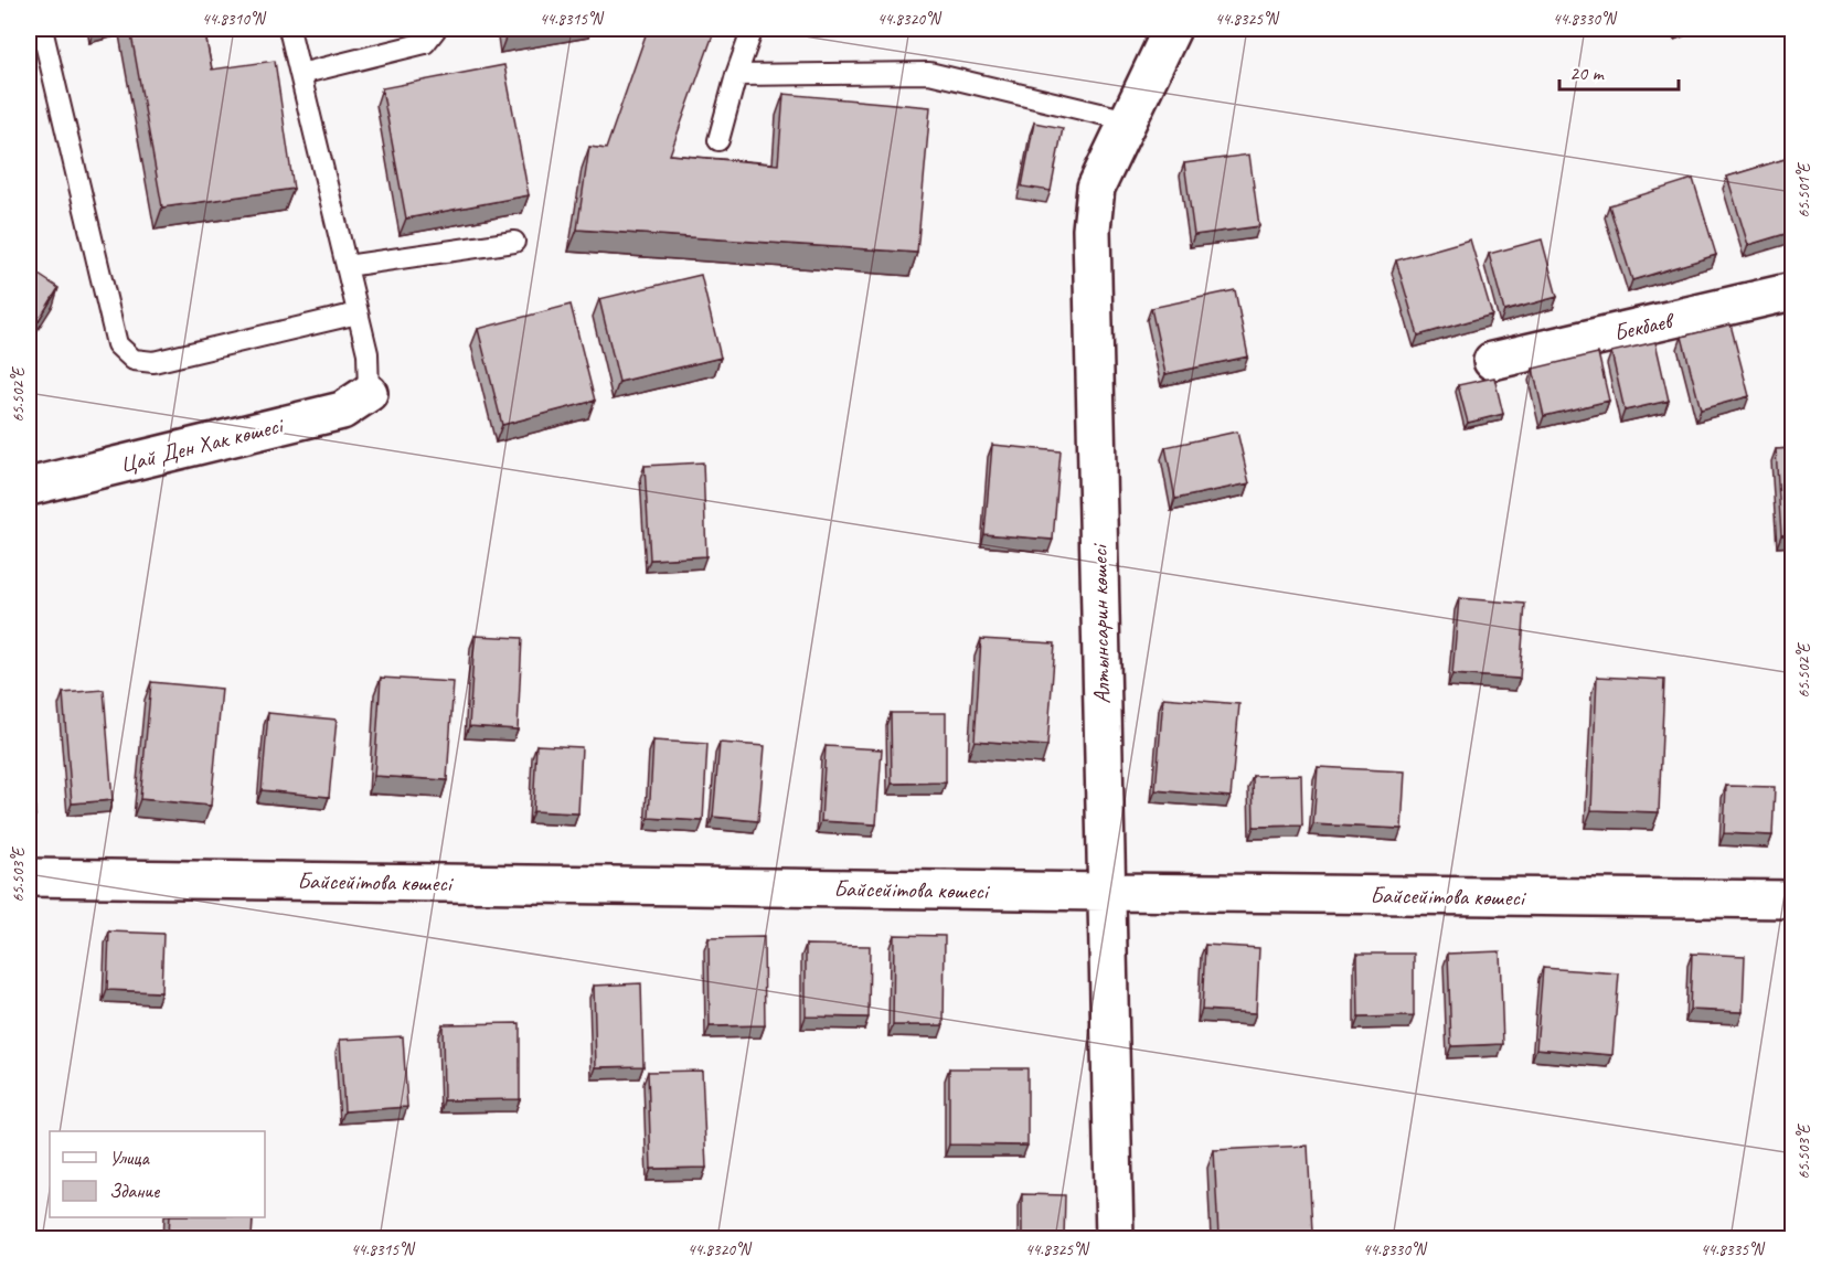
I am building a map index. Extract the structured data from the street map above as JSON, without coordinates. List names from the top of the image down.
{
  "streets": {
    "street": [
      "Бекбаев",
      "Цай Ден Хак көшесі",
      "Алтынсарин көшесі",
      "Байсейітова көшесі"
    ]
  },
  "crossings": [
    ["Алтынсарин көшесі", "Байсейітова көшесі"]
  ],
  "legend": ["Улица", "Здание"],
  "scale_bar": "20 m",
  "coordinates": [
    "44.8310°N",
    "44.8315°N",
    "44.8320°N",
    "44.8325°N",
    "44.8330°N",
    "65.501°E",
    "65.502°E",
    "65.503°E",
    "44.8335°N"
  ]
}
